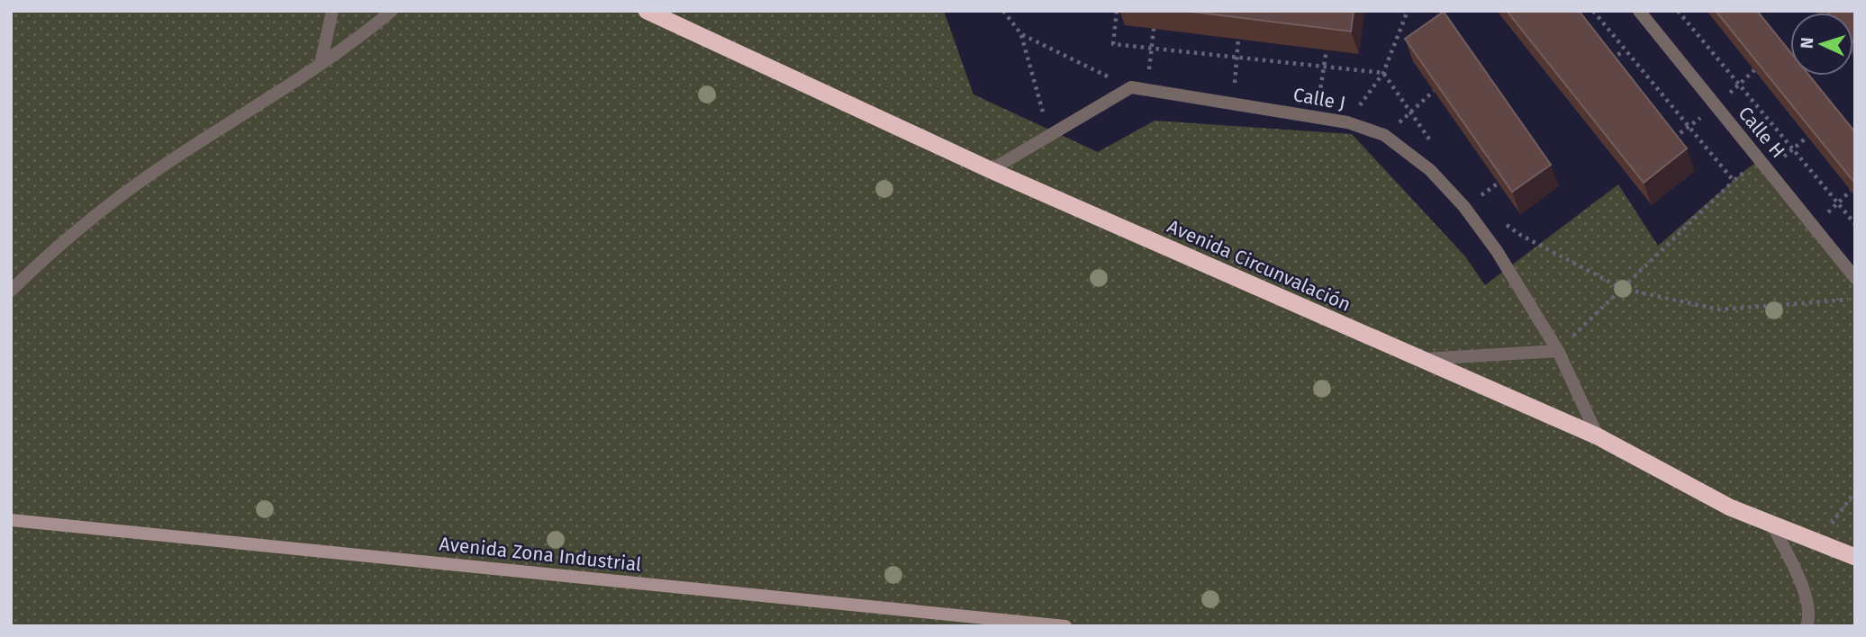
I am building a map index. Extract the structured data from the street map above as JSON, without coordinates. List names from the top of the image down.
{
  "streets": {
    "highway": ["Avenida Circunvalación"],
    "main road": ["Avenida Zona Industrial"],
    "street": ["Calle J", "Calle H"]
  },
  "crossings": [
    ["Calle J", "Avenida Circunvalación"]
  ],
  "north": "left"
}
